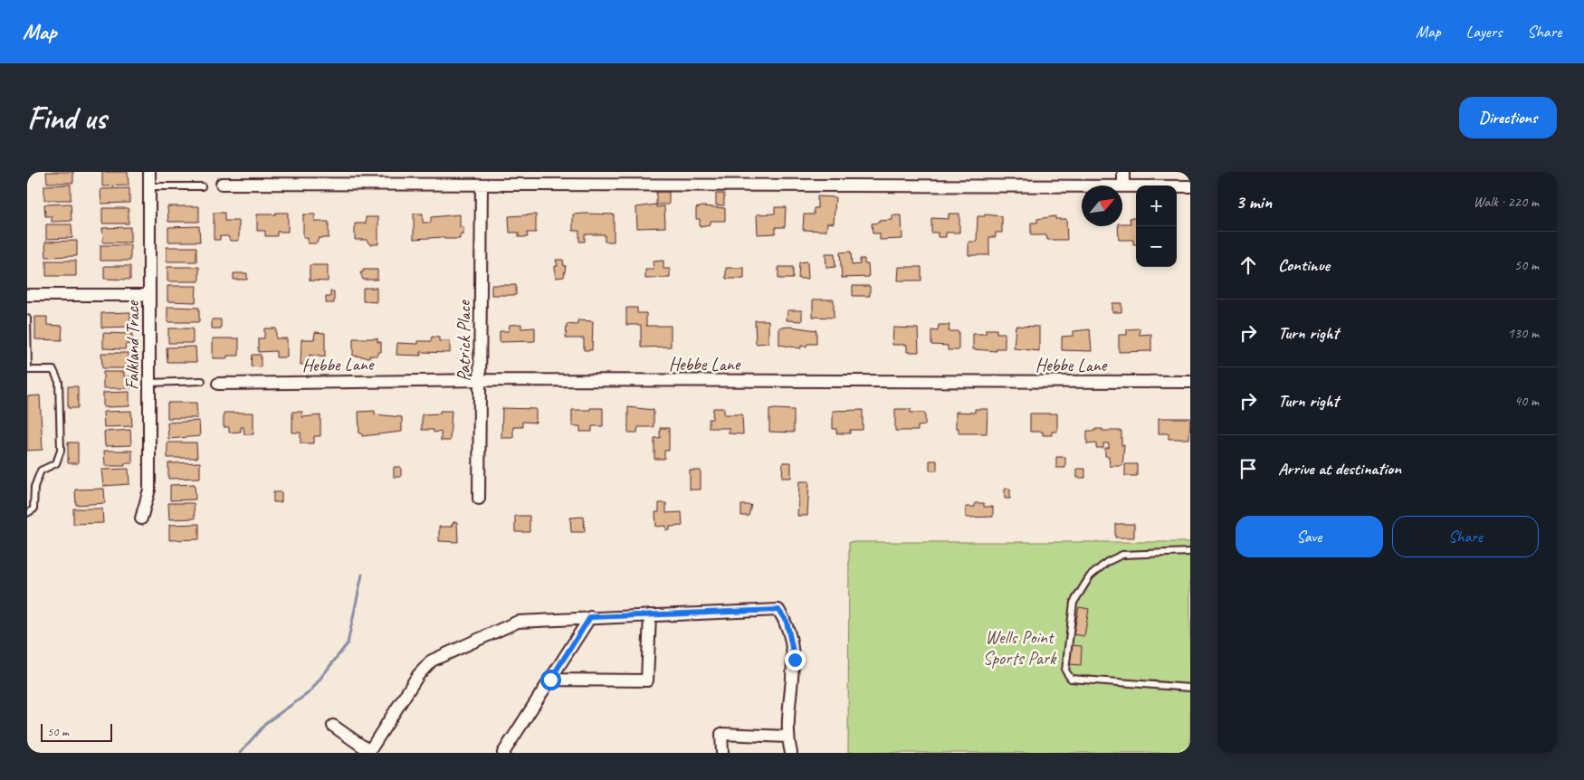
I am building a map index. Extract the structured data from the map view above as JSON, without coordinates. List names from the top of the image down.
{
  "streets": {
    "street": ["Patrick Place", "Falkland Trace", "Hebbe Lane"]
  },
  "crossings": [
    ["Patrick Place", "Hebbe Lane"]
  ],
  "parks": ["Wells Point Sports Park"],
  "scale_bar": "50 m",
  "north": "top right",
  "page": {
    "header": "Map",
    "nav": ["Map", "Layers", "Share"],
    "buttons": [
      "Directions",
      ["Save", "Share"]
    ],
    "title": "Find us",
    "heading": ["3 min", "Walk · 220 m"],
    "map_buttons": ["+", "−"],
    "list": [
      ["Continue", "50 m"],
      ["Turn right", "130 m"],
      ["Turn right", "40 m"],
      "Arrive at destination"
    ],
    "scale": "50 m"
  }
}
